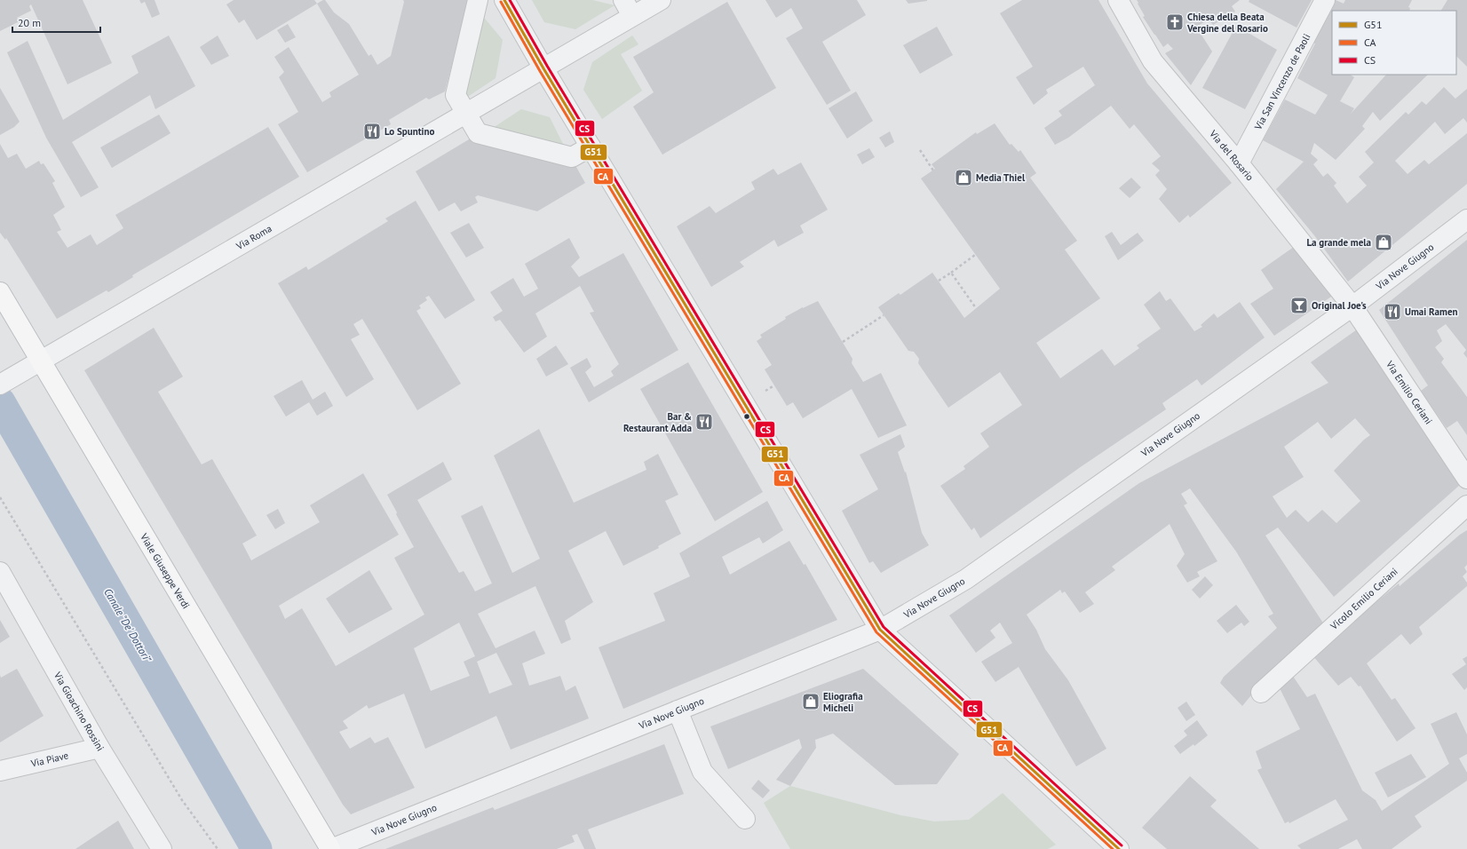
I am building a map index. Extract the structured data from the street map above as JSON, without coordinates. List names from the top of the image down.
{
  "streets": {
    "main road": ["Viale Giuseppe Verdi"],
    "street": [
      "Via San Vincenzo de Paoli",
      "Via del Rosario",
      "Via Roma",
      "Via Nove Giugno",
      "Via Emilio Ceriani",
      "Vicolo Emilio Ceriani",
      "Via Gioachino Rossini",
      "Via Piave"
    ]
  },
  "crossings": [
    ["Via San Vincenzo de Paoli", "Via del Rosario"],
    ["Via del Rosario", "Via Nove Giugno"],
    ["Via del Rosario", "Via Emilio Ceriani"],
    ["Via Roma", "Viale Giuseppe Verdi"],
    ["Via Nove Giugno", "Via Emilio Ceriani"],
    ["Via Nove Giugno", "Viale Giuseppe Verdi"],
    ["Via Gioachino Rossini", "Via Piave"]
  ],
  "water": ["Canale \"De' Dottori\""],
  "places": {
    "church": ["Chiesa della Beata Vergine del Rosario"],
    "restaurant": ["Lo Spuntino", "Umai Ramen", "Bar & Restaurant Adda"],
    "shop": ["Media Thiel", "La grande mela", "Eliografia Micheli"],
    "bar": ["Original Joe's"]
  },
  "lines": ["transit line G51", "transit line CS", "transit line CA"],
  "legend": ["G51", "CA", "CS"],
  "scale_bar": "20 m"
}
